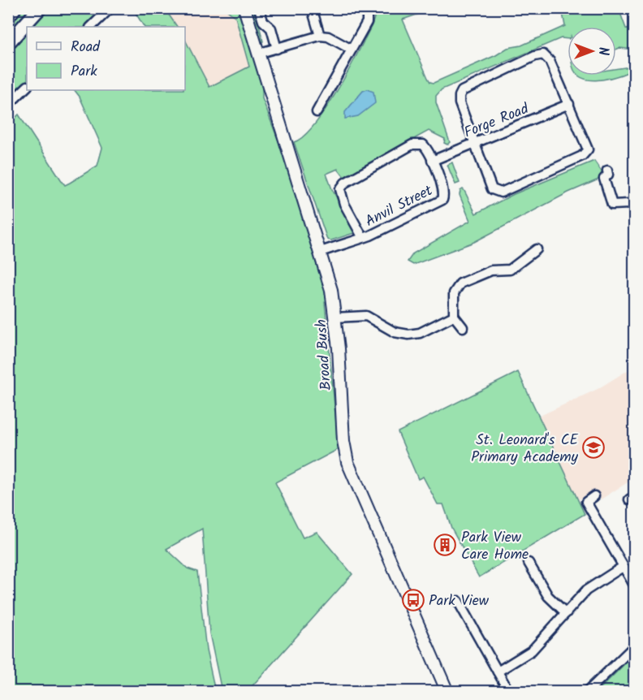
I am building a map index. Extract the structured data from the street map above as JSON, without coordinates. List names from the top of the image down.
{
  "streets": {
    "main road": ["Broad Bush"],
    "street": ["Forge Road", "Anvil Street"]
  },
  "crossings": [
    ["Forge Road", "Anvil Street"],
    ["Anvil Street", "Broad Bush"]
  ],
  "places": {
    "school or university": ["St. Leonard's CE Primary Academy"],
    "building": ["Park View Care Home"],
    "bus stop": ["Park View"]
  },
  "legend": ["Road", "Park"],
  "north": "right"
}
